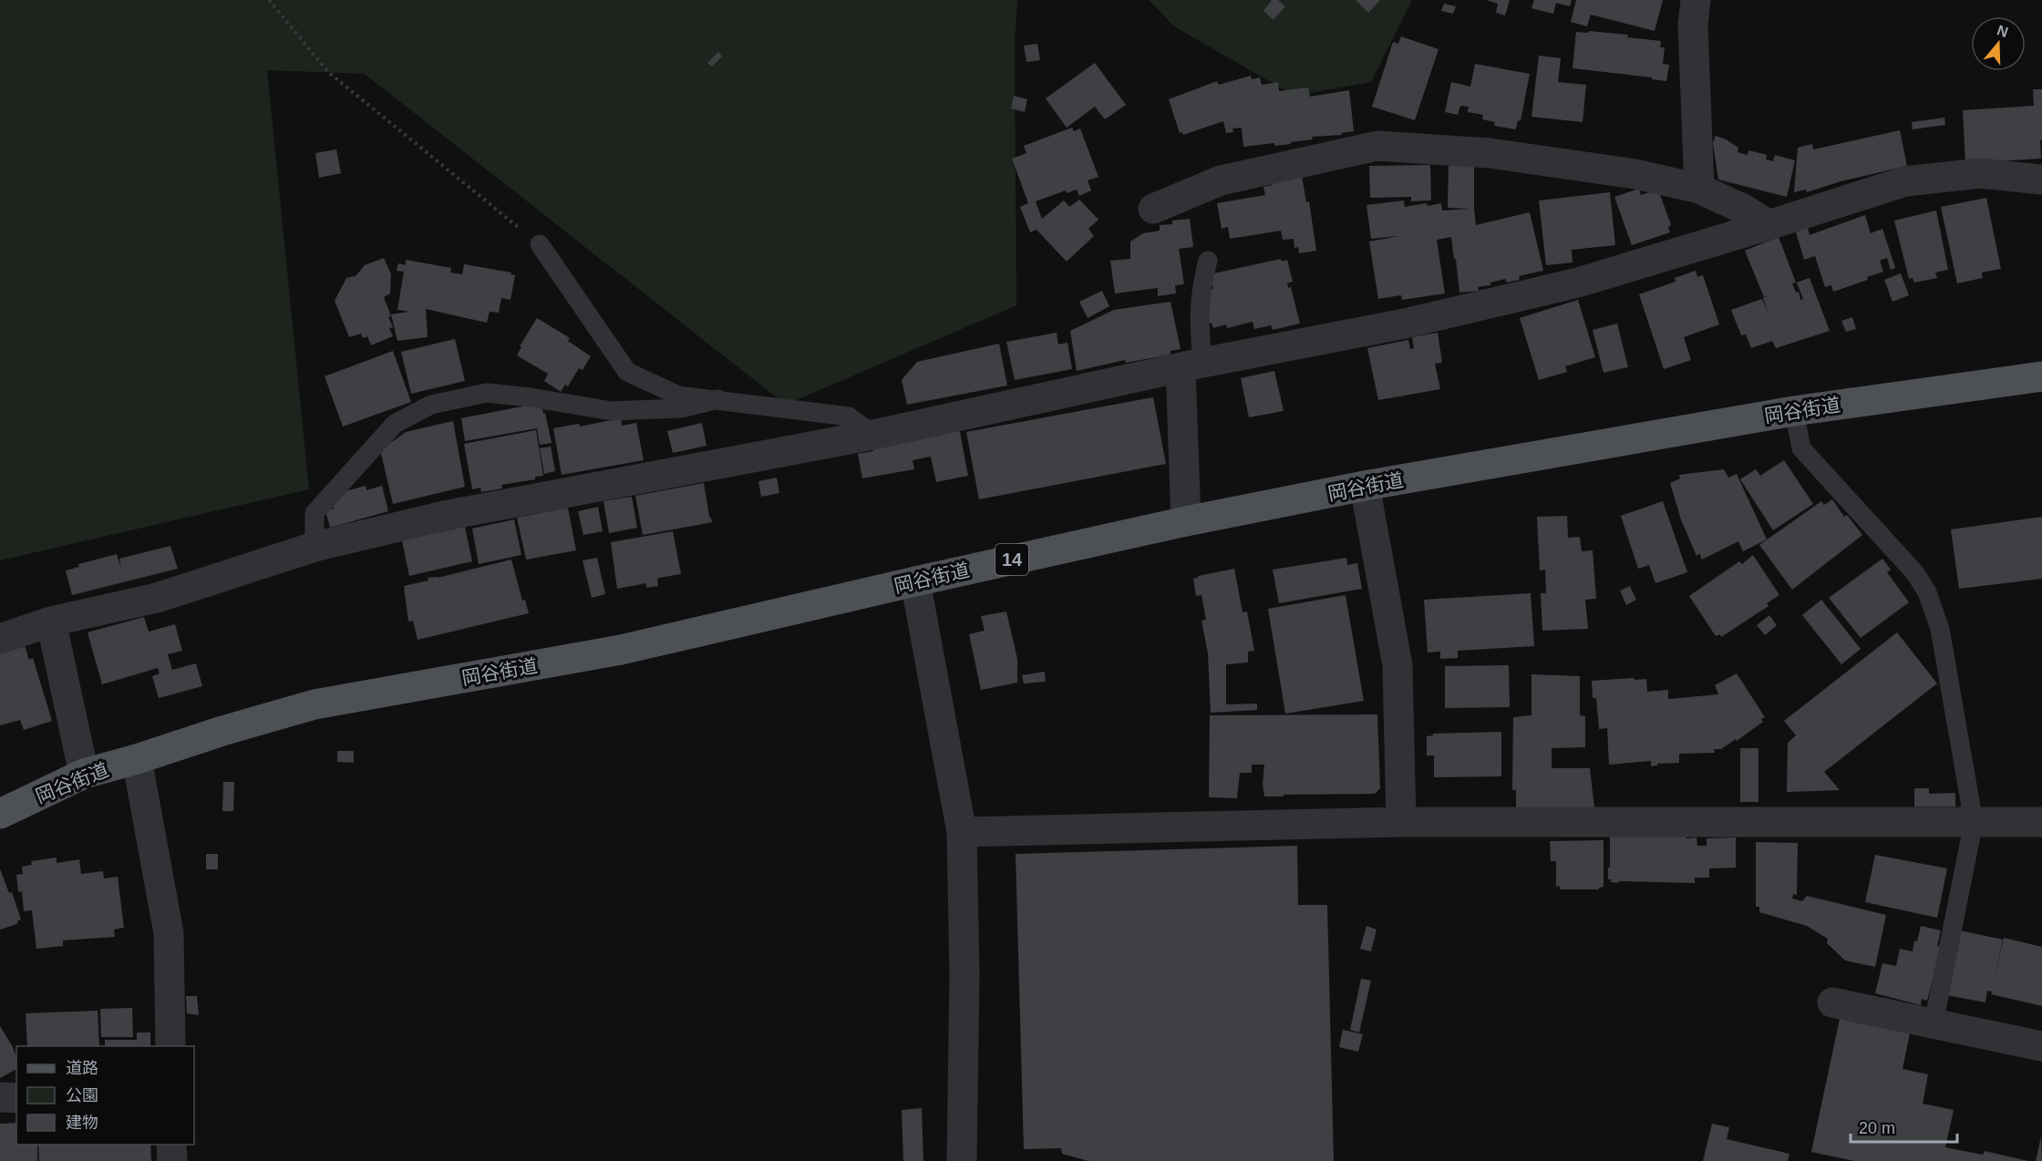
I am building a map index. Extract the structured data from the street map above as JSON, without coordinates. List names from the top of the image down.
{
  "streets": {
    "main road": ["岡谷街道", "14"]
  },
  "legend": ["道路", "公園", "建物"],
  "scale_bar": "20 m",
  "north": "top"
}
